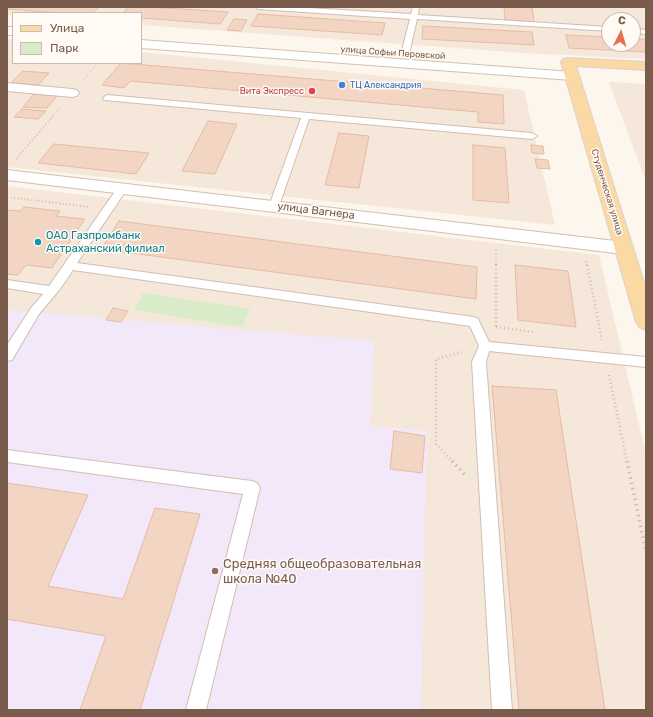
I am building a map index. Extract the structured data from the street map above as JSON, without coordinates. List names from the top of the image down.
{
  "streets": {
    "main road": ["улица Софьи Перовской", "Студенческая улица", "улица Вагнера"]
  },
  "crossings": [
    ["улица Софьи Перовской", "Студенческая улица"],
    ["Студенческая улица", "улица Вагнера"]
  ],
  "places": [
    "ТЦ Александрия",
    "Вита Экспресс",
    "ОАО Газпромбанк Астраханский филиал",
    "Средняя общеобразовательная школа №40"
  ],
  "legend": ["Улица", "Парк"],
  "north": "top"
}
